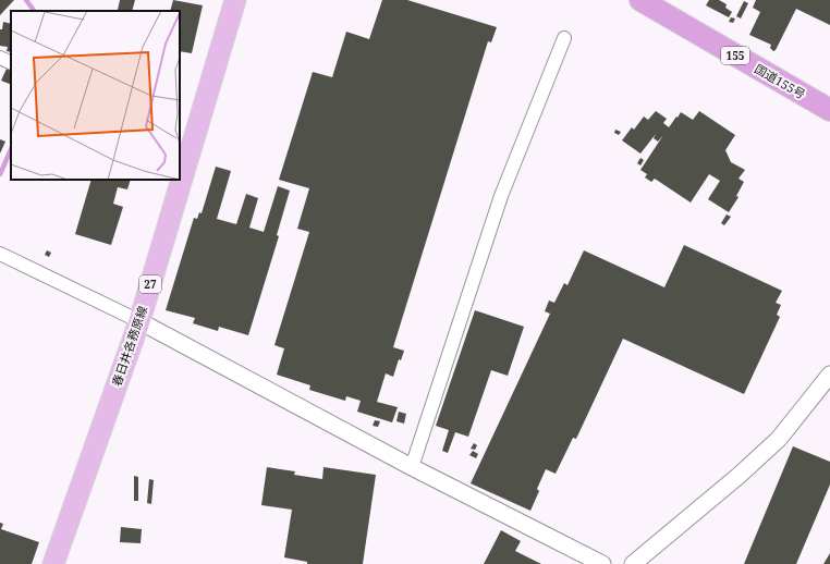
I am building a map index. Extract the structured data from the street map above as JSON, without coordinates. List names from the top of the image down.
{
  "streets": {
    "highway": ["155", "国道155号"],
    "main road": ["27", "春日井各務原線"]
  }
}
